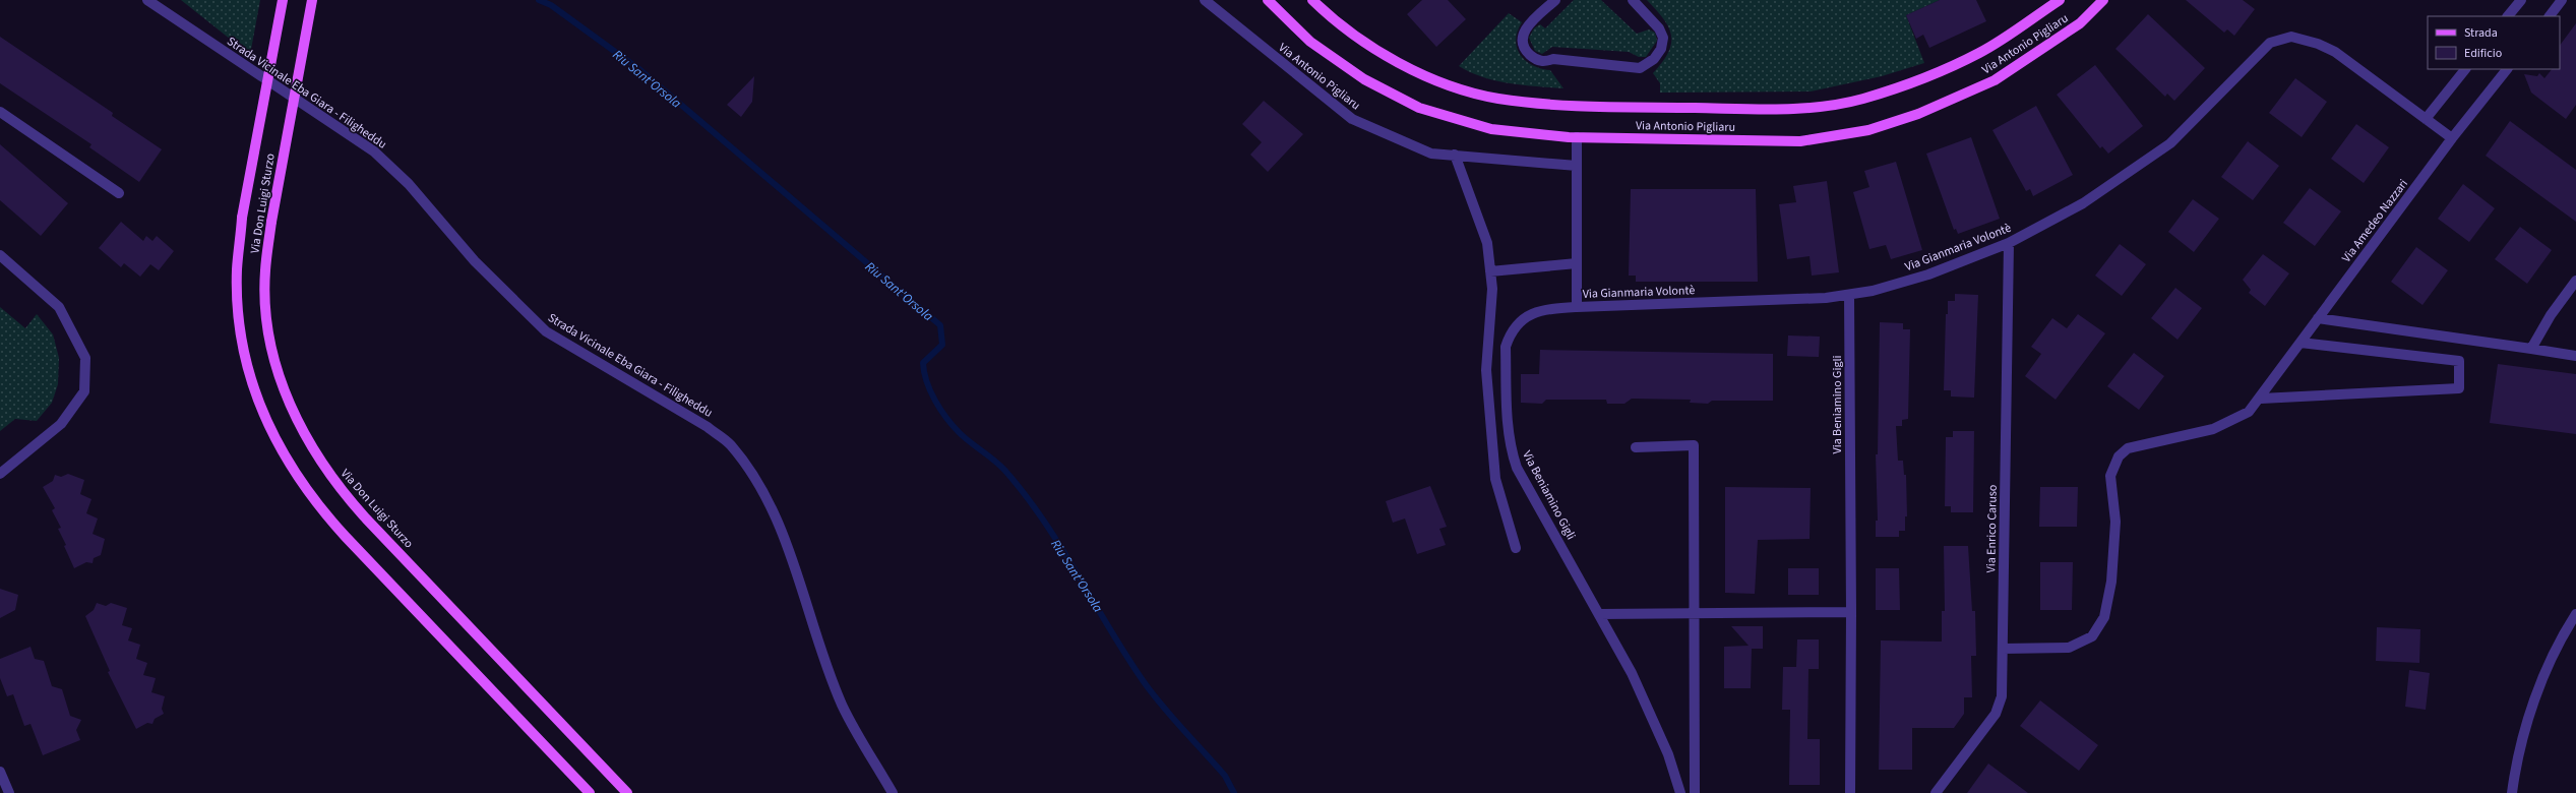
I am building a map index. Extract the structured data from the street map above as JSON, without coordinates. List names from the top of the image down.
{
  "streets": {
    "main road": ["Via Antonio Pigliaru", "Via Don Luigi Sturzo"],
    "street": [
      "Strada Vicinale Eba Giara - Filigheddu",
      "Via Amedeo Nazzari",
      "Via Gianmaria Volontè",
      "Via Beniamino Gigli",
      "Via Enrico Caruso"
    ]
  },
  "crossings": [
    ["Via Antonio Pigliaru", "Via Gianmaria Volontè"],
    ["Via Amedeo Nazzari", "Via Gianmaria Volontè"],
    ["Via Amedeo Nazzari", "Via Enrico Caruso"],
    ["Via Gianmaria Volontè", "Via Beniamino Gigli"],
    ["Via Gianmaria Volontè", "Via Enrico Caruso"]
  ],
  "water": ["Riu Sant'Orsola"],
  "legend": ["Strada", "Edificio"]
}
